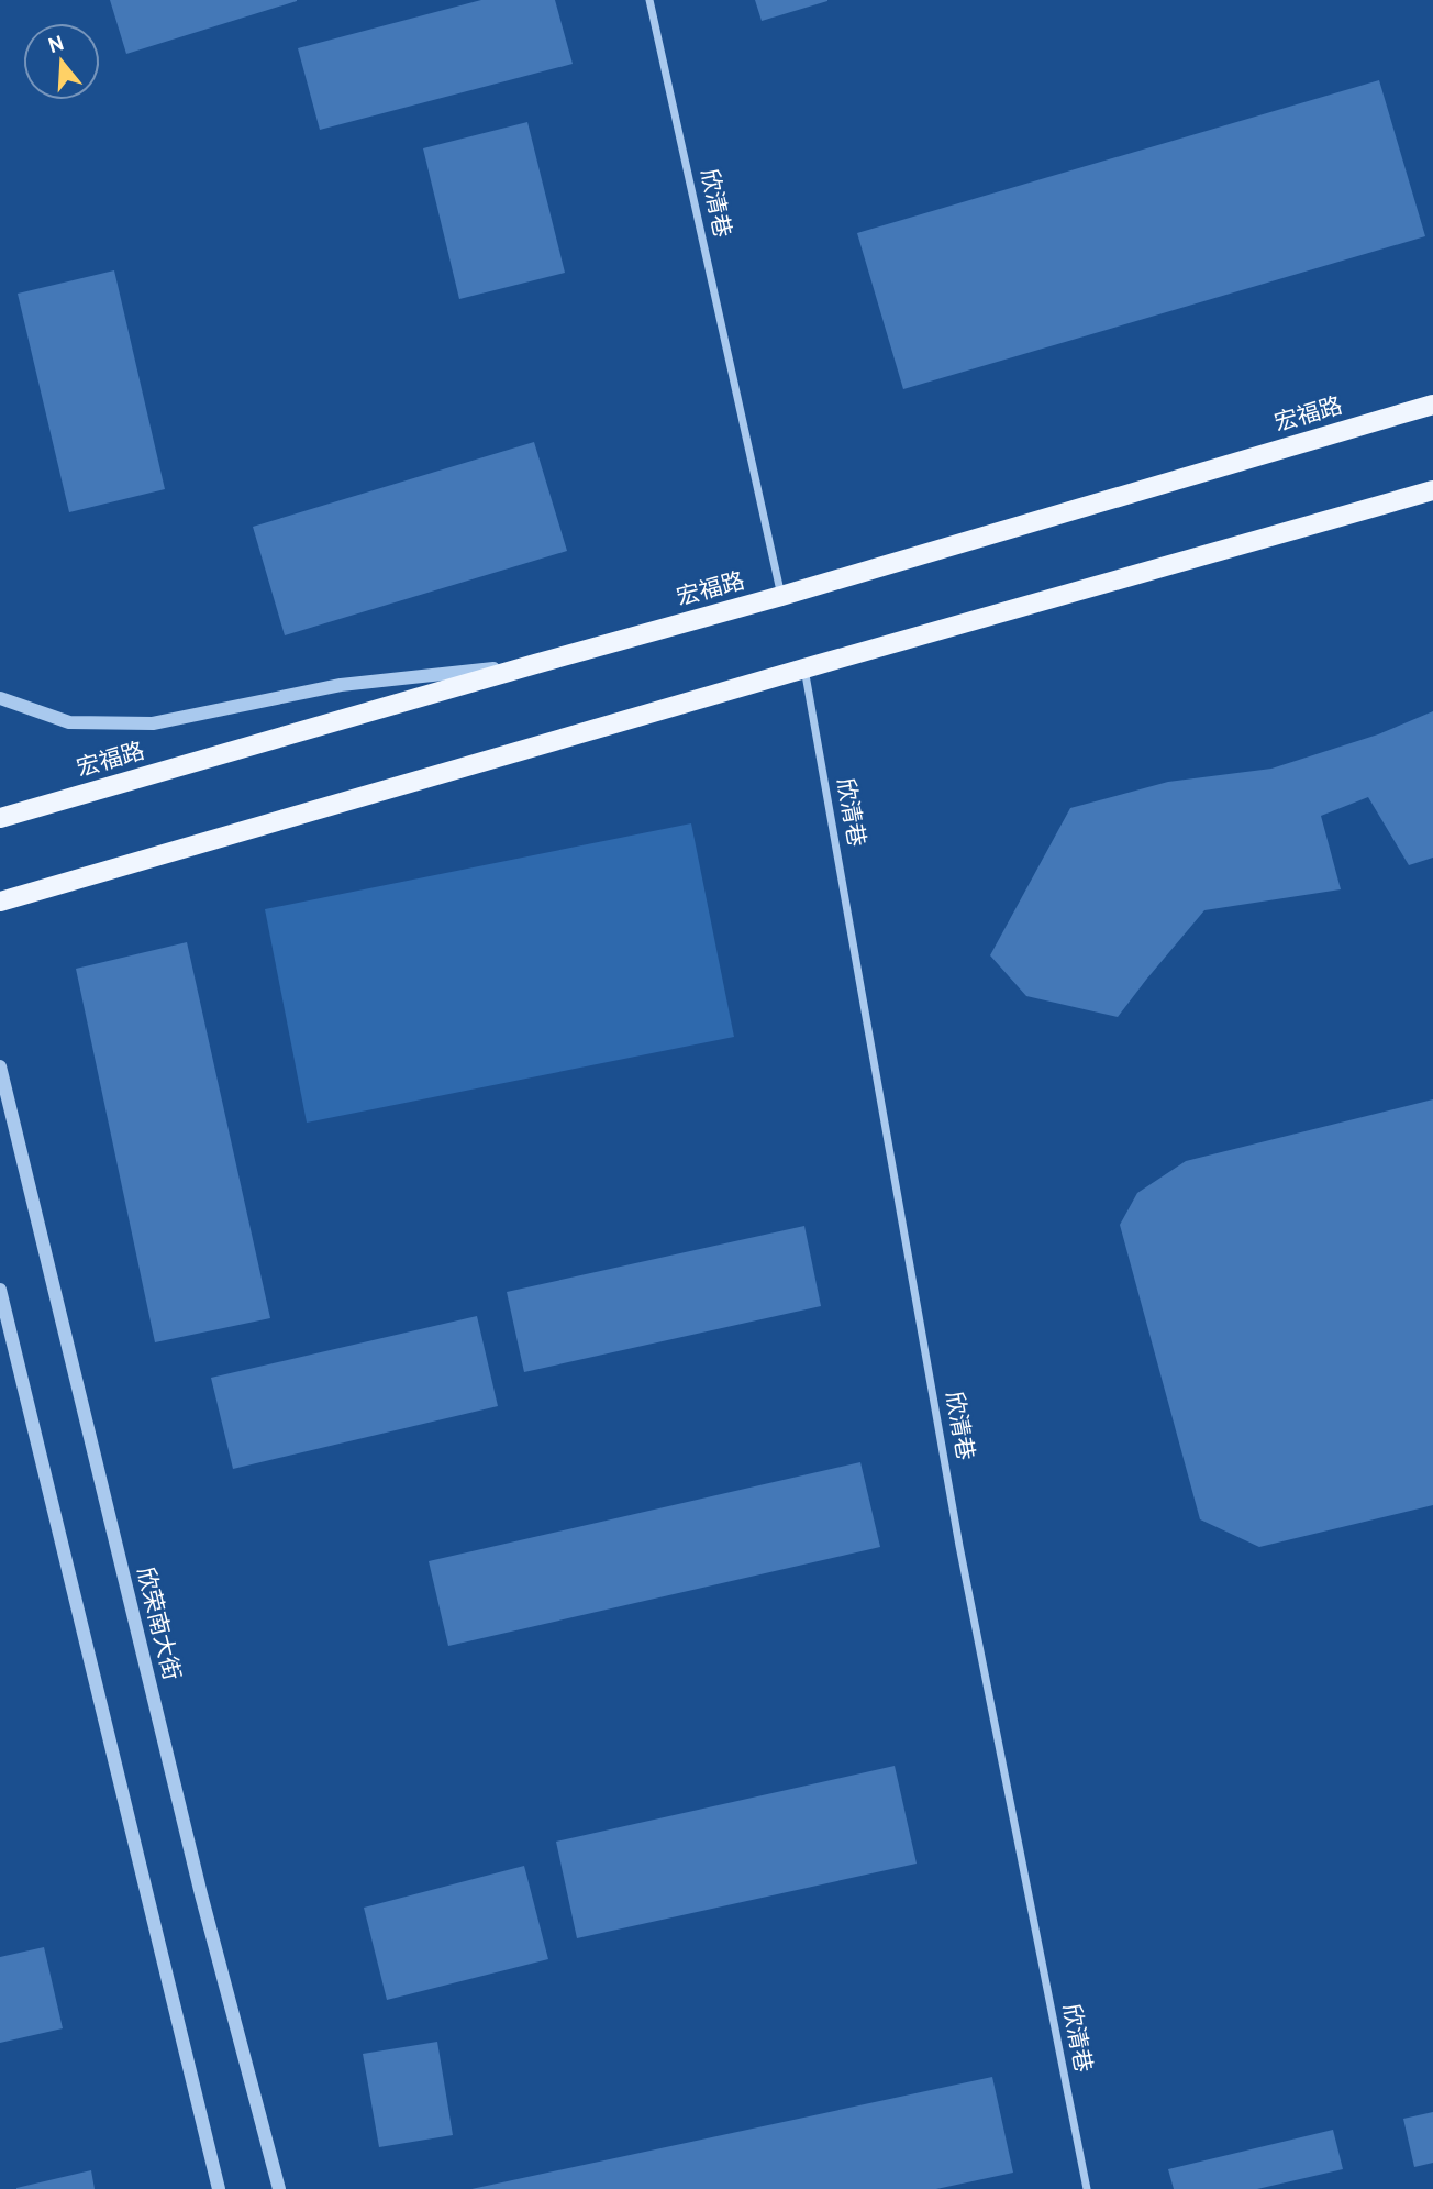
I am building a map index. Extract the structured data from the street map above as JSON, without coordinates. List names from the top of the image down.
{
  "streets": {
    "main road": ["宏福路"],
    "street": ["欣清巷", "欣荣南大街"]
  },
  "crossings": [
    ["欣清巷", "宏福路"]
  ],
  "north": "top"
}
